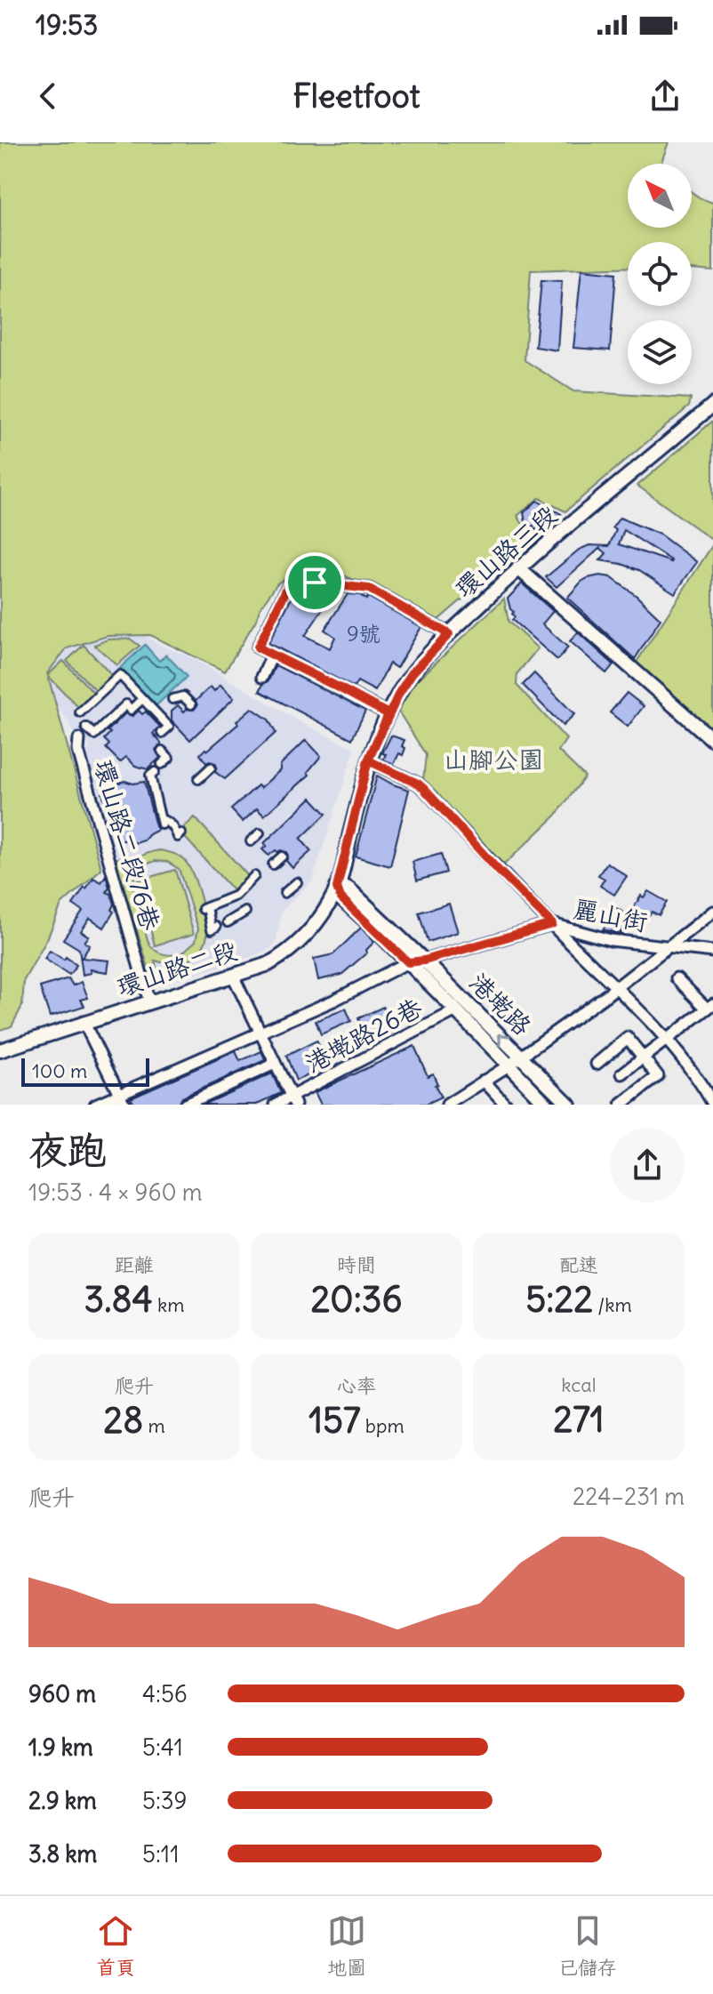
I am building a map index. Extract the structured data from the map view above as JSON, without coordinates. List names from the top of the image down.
{
  "streets": {
    "street": [
      "環山路三段",
      "環山路二段76巷",
      "麗山街",
      "環山路二段",
      "港墘路",
      "港墘路26巷"
    ]
  },
  "crossings": [
    ["環山路三段", "環山路二段"],
    ["環山路三段", "港墘路"],
    ["環山路二段76巷", "環山路二段"],
    ["麗山街", "港墘路"],
    ["環山路二段", "港墘路"],
    ["港墘路", "港墘路26巷"]
  ],
  "parks": ["山腳公園"],
  "house_numbers": ["9號"],
  "scale_bar": "100 m",
  "north": "top left",
  "page": {
    "status": "19:53",
    "header": "Fleetfoot",
    "scale": "100 m",
    "heading": ["夜跑", "19:53 · 4 × 960 m"],
    "stats": [
      ["距離", "3.84 km"],
      ["時間", "20:36"],
      ["配速", "5:22 /km"],
      ["爬升", "28 m"],
      ["心率", "157 bpm"],
      ["kcal", "271"]
    ],
    "chart": ["爬升", "224–231 m"],
    "list": [
      {
        "name": "960 m",
        "note": "4:56"
      },
      {
        "name": "1.9 km",
        "note": "5:41"
      },
      {
        "name": "2.9 km",
        "note": "5:39"
      },
      {
        "name": "3.8 km",
        "note": "5:11"
      }
    ],
    "tabs": ["首頁", "地圖", "已儲存"]
  }
}
